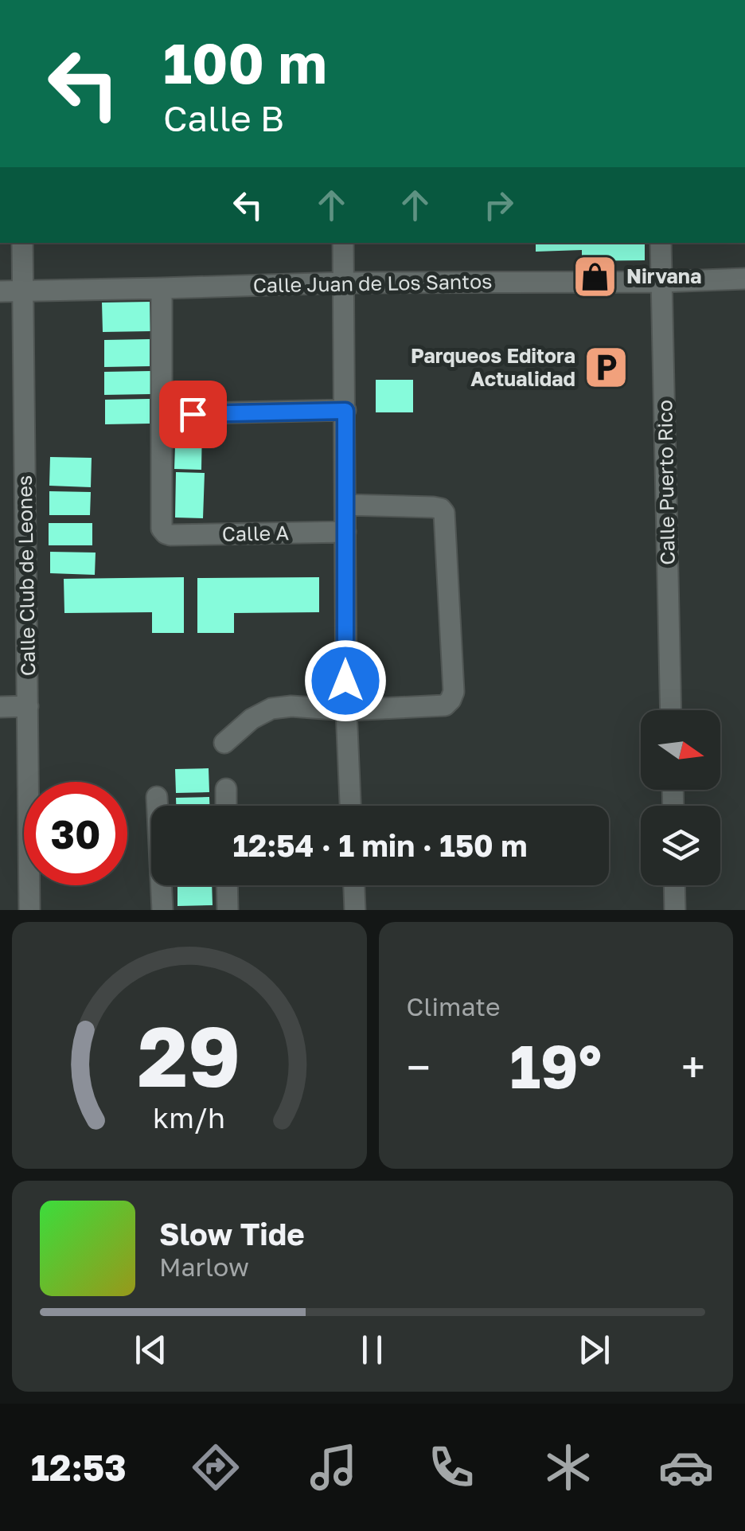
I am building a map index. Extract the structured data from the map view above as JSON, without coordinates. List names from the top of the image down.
{
  "streets": {
    "street": [
      "Calle Juan de Los Santos",
      "Calle Puerto Rico",
      "Calle A",
      "Calle Club de Leones"
    ]
  },
  "crossings": [
    ["Calle Juan de Los Santos", "Calle Puerto Rico"],
    ["Calle Juan de Los Santos", "Calle Club de Leones"]
  ],
  "places": {
    "shop": ["Nirvana"],
    "parking": ["Parqueos Editora Actualidad"]
  },
  "north": "right",
  "page": {
    "turn": ["100 m", "Calle B"],
    "limit": "30",
    "trip": "12:54 · 1 min · 150 m",
    "tile": "Climate",
    "heat": ["−", "19°", "+"],
    "song": ["Slow Tide", "Marlow"],
    "tabs": "12:53",
    "gauge": ["29", "km/h"]
  }
}
